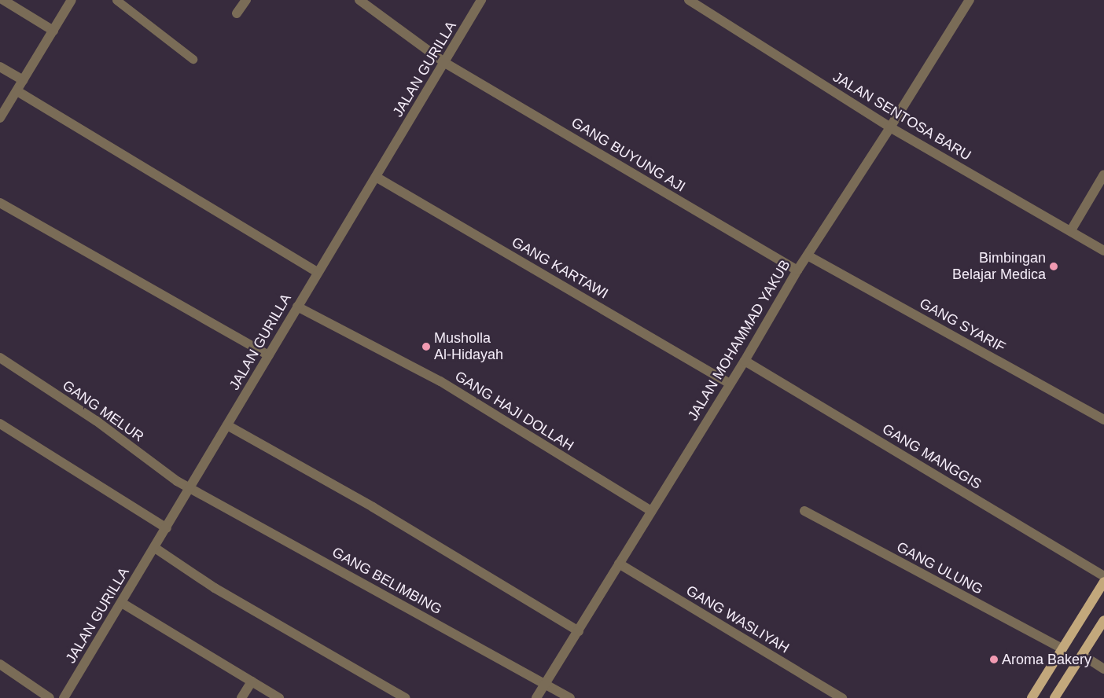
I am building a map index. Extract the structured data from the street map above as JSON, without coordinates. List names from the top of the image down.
{
  "streets": {
    "street": [
      "JALAN GURILLA",
      "JALAN SENTOSA BARU",
      "GANG BUYUNG AJI",
      "GANG KARTAWI",
      "GANG SYARIF",
      "JALAN MOHAMMAD YAKUB",
      "GANG MELUR",
      "GANG HAJI DOLLAH",
      "GANG MANGGIS",
      "GANG ULUNG",
      "GANG BELIMBING",
      "GANG WASLIYAH"
    ]
  },
  "crossings": [
    ["JALAN GURILLA", "GANG BUYUNG AJI"],
    ["JALAN GURILLA", "GANG KARTAWI"],
    ["JALAN GURILLA", "GANG MELUR"],
    ["JALAN GURILLA", "GANG HAJI DOLLAH"],
    ["JALAN GURILLA", "GANG BELIMBING"],
    ["JALAN SENTOSA BARU", "JALAN MOHAMMAD YAKUB"],
    ["GANG BUYUNG AJI", "JALAN MOHAMMAD YAKUB"],
    ["GANG KARTAWI", "JALAN MOHAMMAD YAKUB"],
    ["GANG SYARIF", "JALAN MOHAMMAD YAKUB"],
    ["JALAN MOHAMMAD YAKUB", "GANG HAJI DOLLAH"],
    ["JALAN MOHAMMAD YAKUB", "GANG MANGGIS"],
    ["JALAN MOHAMMAD YAKUB", "GANG BELIMBING"],
    ["JALAN MOHAMMAD YAKUB", "GANG WASLIYAH"],
    ["GANG MELUR", "GANG BELIMBING"]
  ],
  "places": ["Bimbingan Belajar Medica", "Musholla Al-Hidayah", "Aroma Bakery"]
}
